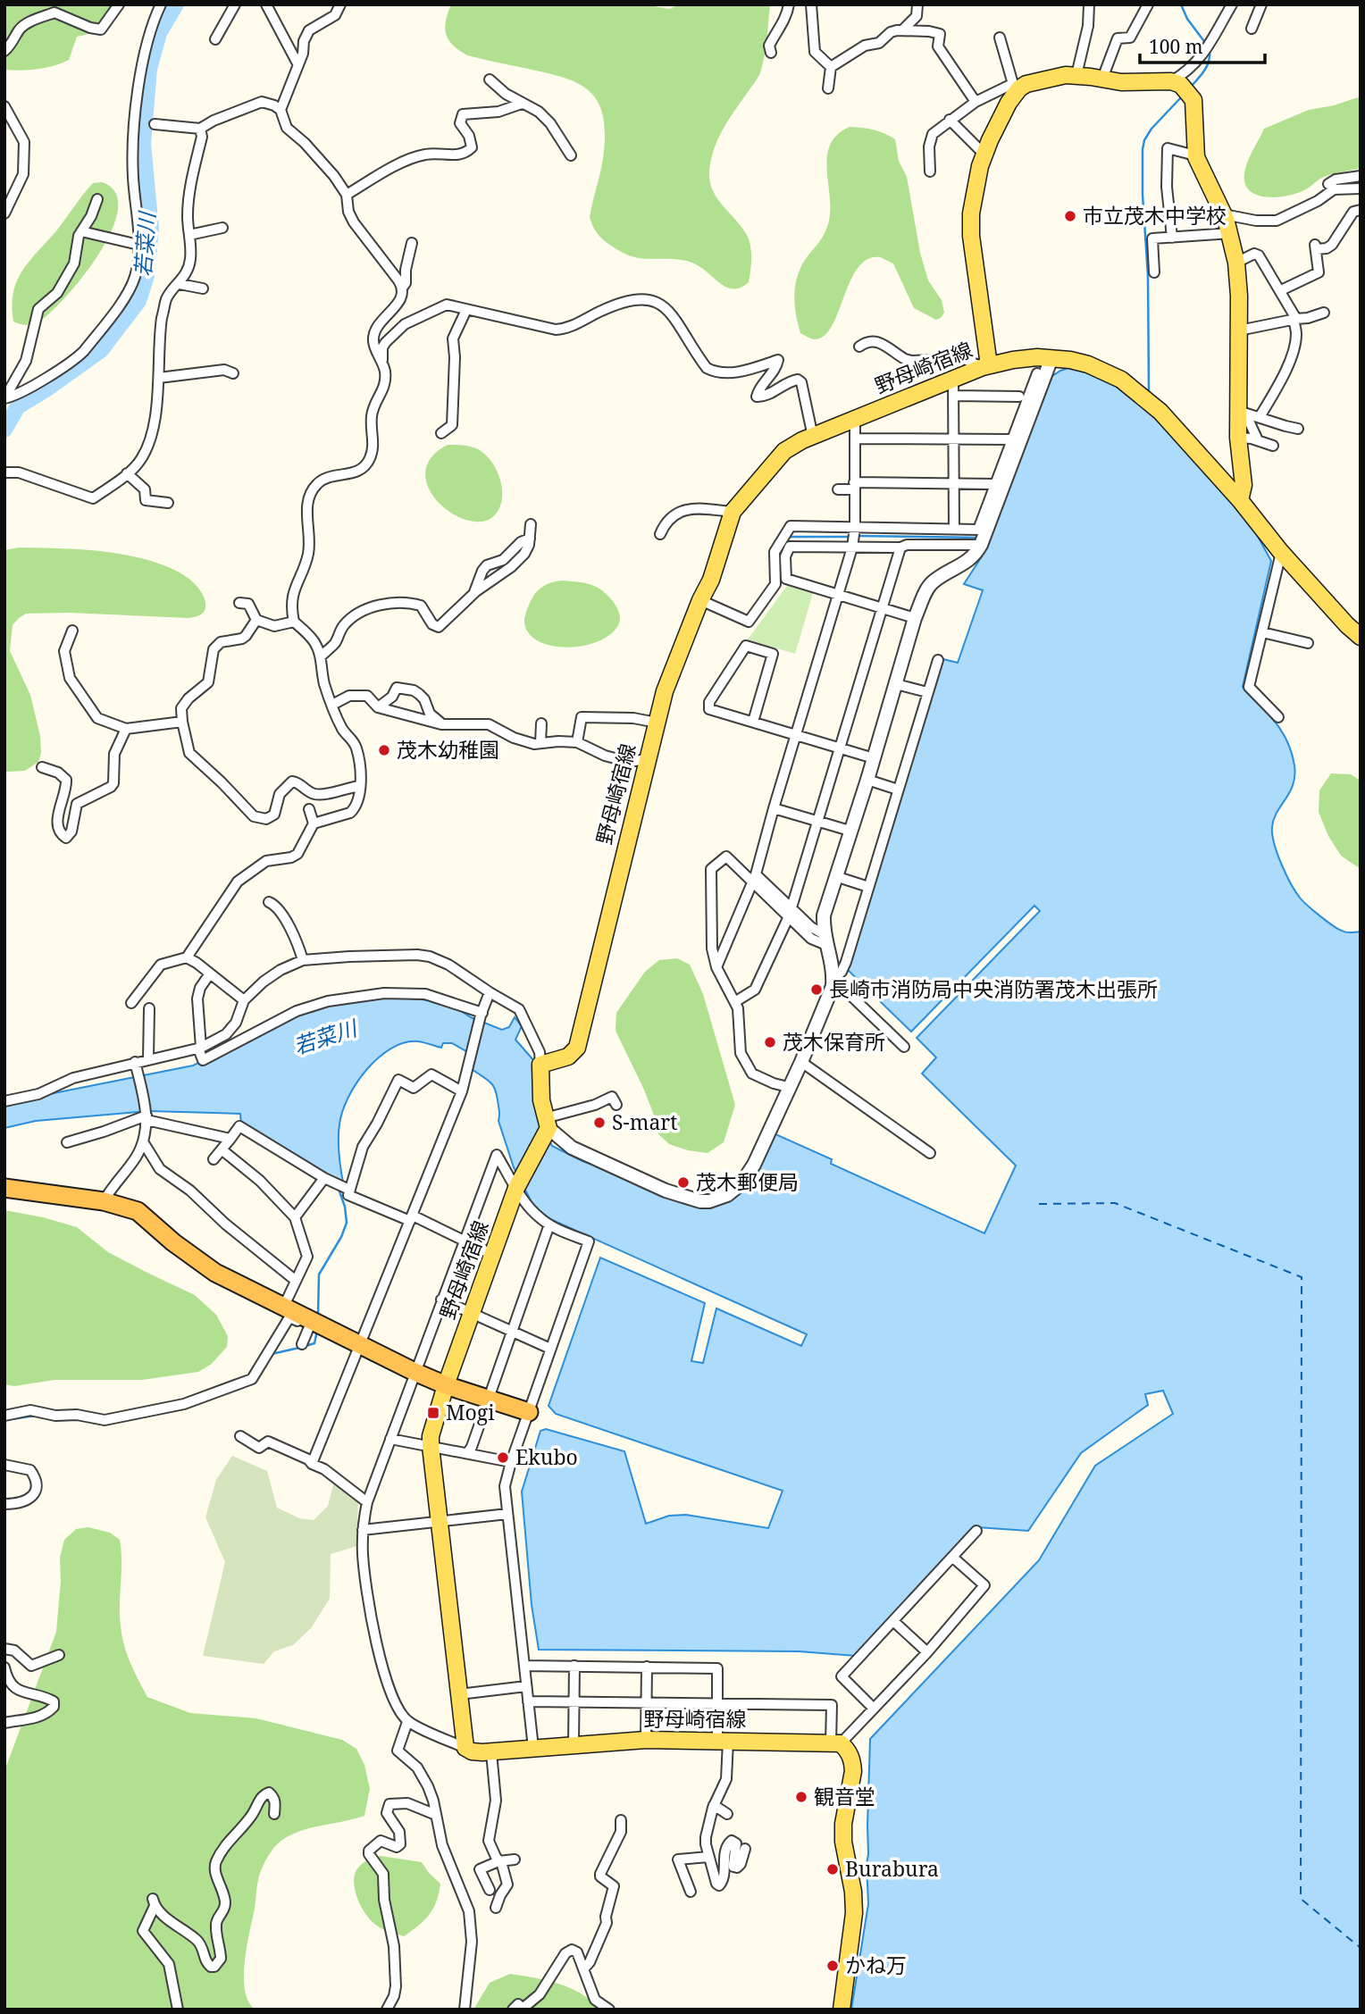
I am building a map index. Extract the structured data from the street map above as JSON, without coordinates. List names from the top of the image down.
{
  "streets": {
    "main road": ["野母崎宿線"]
  },
  "water": ["若菜川"],
  "places": {
    "other": [
      "市立茂木中学校",
      "茂木幼稚園",
      "長崎市消防局中央消防署茂木出張所",
      "茂木保育所",
      "S-mart",
      "茂木郵便局",
      "Ekubo",
      "観音堂",
      "Burabura",
      "かね万"
    ],
    "transit": ["Mogi"]
  },
  "scale_bar": "100 m"
}
